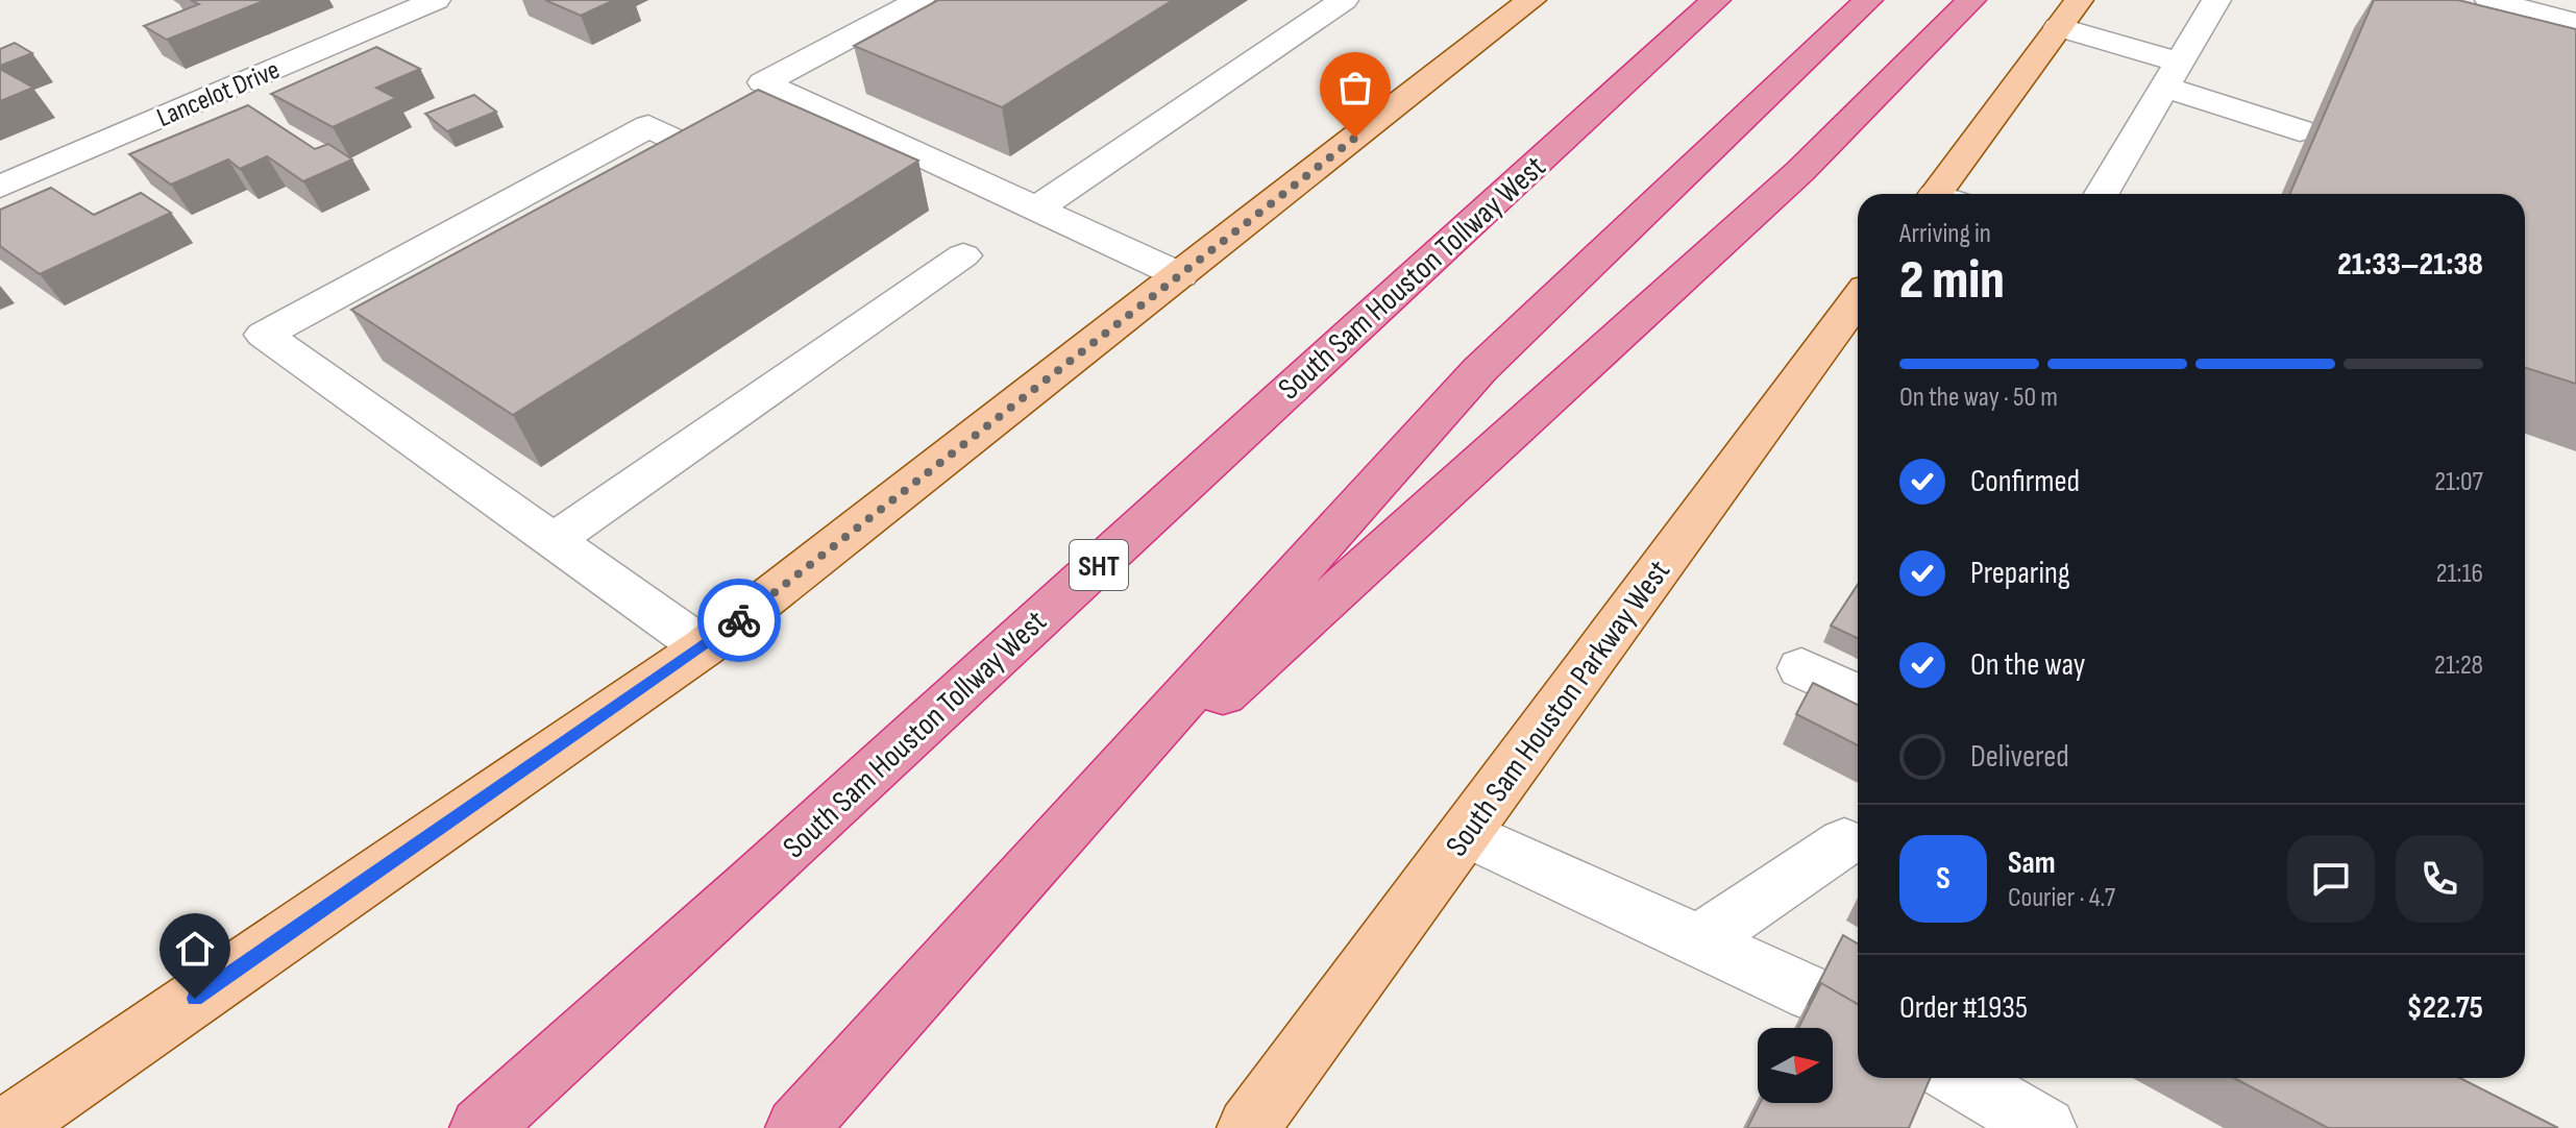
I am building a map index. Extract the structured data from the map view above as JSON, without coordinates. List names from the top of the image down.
{
  "streets": {
    "highway": ["South Sam Houston Tollway West", "SHT"],
    "main road": ["South Sam Houston Parkway West"],
    "street": ["Lancelot Drive"]
  },
  "north": "right",
  "page": {
    "heading": ["2 min", "Arriving in", "21:33–21:38"],
    "panel": [
      "Sam",
      "Courier · 4.7",
      "Order #1935",
      "$22.75"
    ],
    "bar": "On the way · 50 m",
    "list": [
      ["Confirmed", "21:07"],
      ["Preparing", "21:16"],
      ["On the way", "21:28"],
      "Delivered"
    ],
    "round": "S"
  }
}
